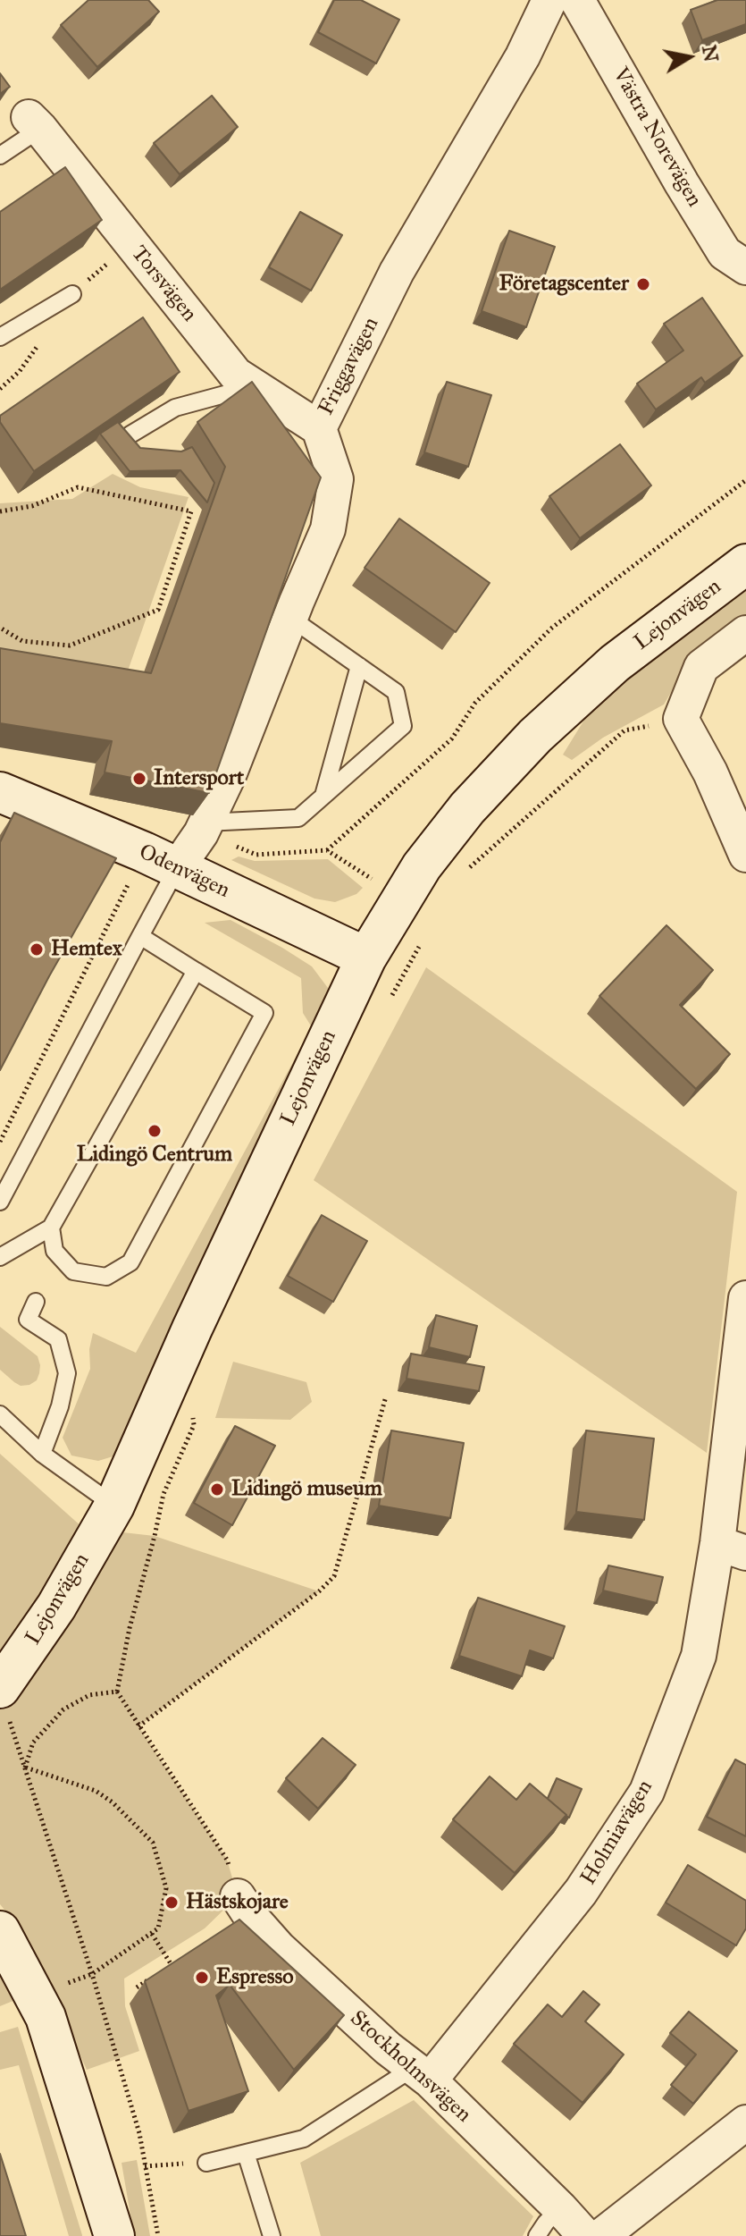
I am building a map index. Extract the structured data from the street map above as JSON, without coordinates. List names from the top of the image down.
{
  "streets": {
    "street": [
      "Västra Norevägen",
      "Torsvägen",
      "Friggavägen",
      "Lejonvägen",
      "Odenvägen",
      "Holmiavägen",
      "Stockholmsvägen"
    ]
  },
  "crossings": [
    ["Torsvägen", "Friggavägen"],
    ["Friggavägen", "Odenvägen"],
    ["Lejonvägen", "Odenvägen"],
    ["Holmiavägen", "Stockholmsvägen"]
  ],
  "places": [
    "Företagscenter",
    "Intersport",
    "Hemtex",
    "Lidingö Centrum",
    "Lidingö museum",
    "Hästskojare",
    "Espresso"
  ],
  "north": "right"
}
